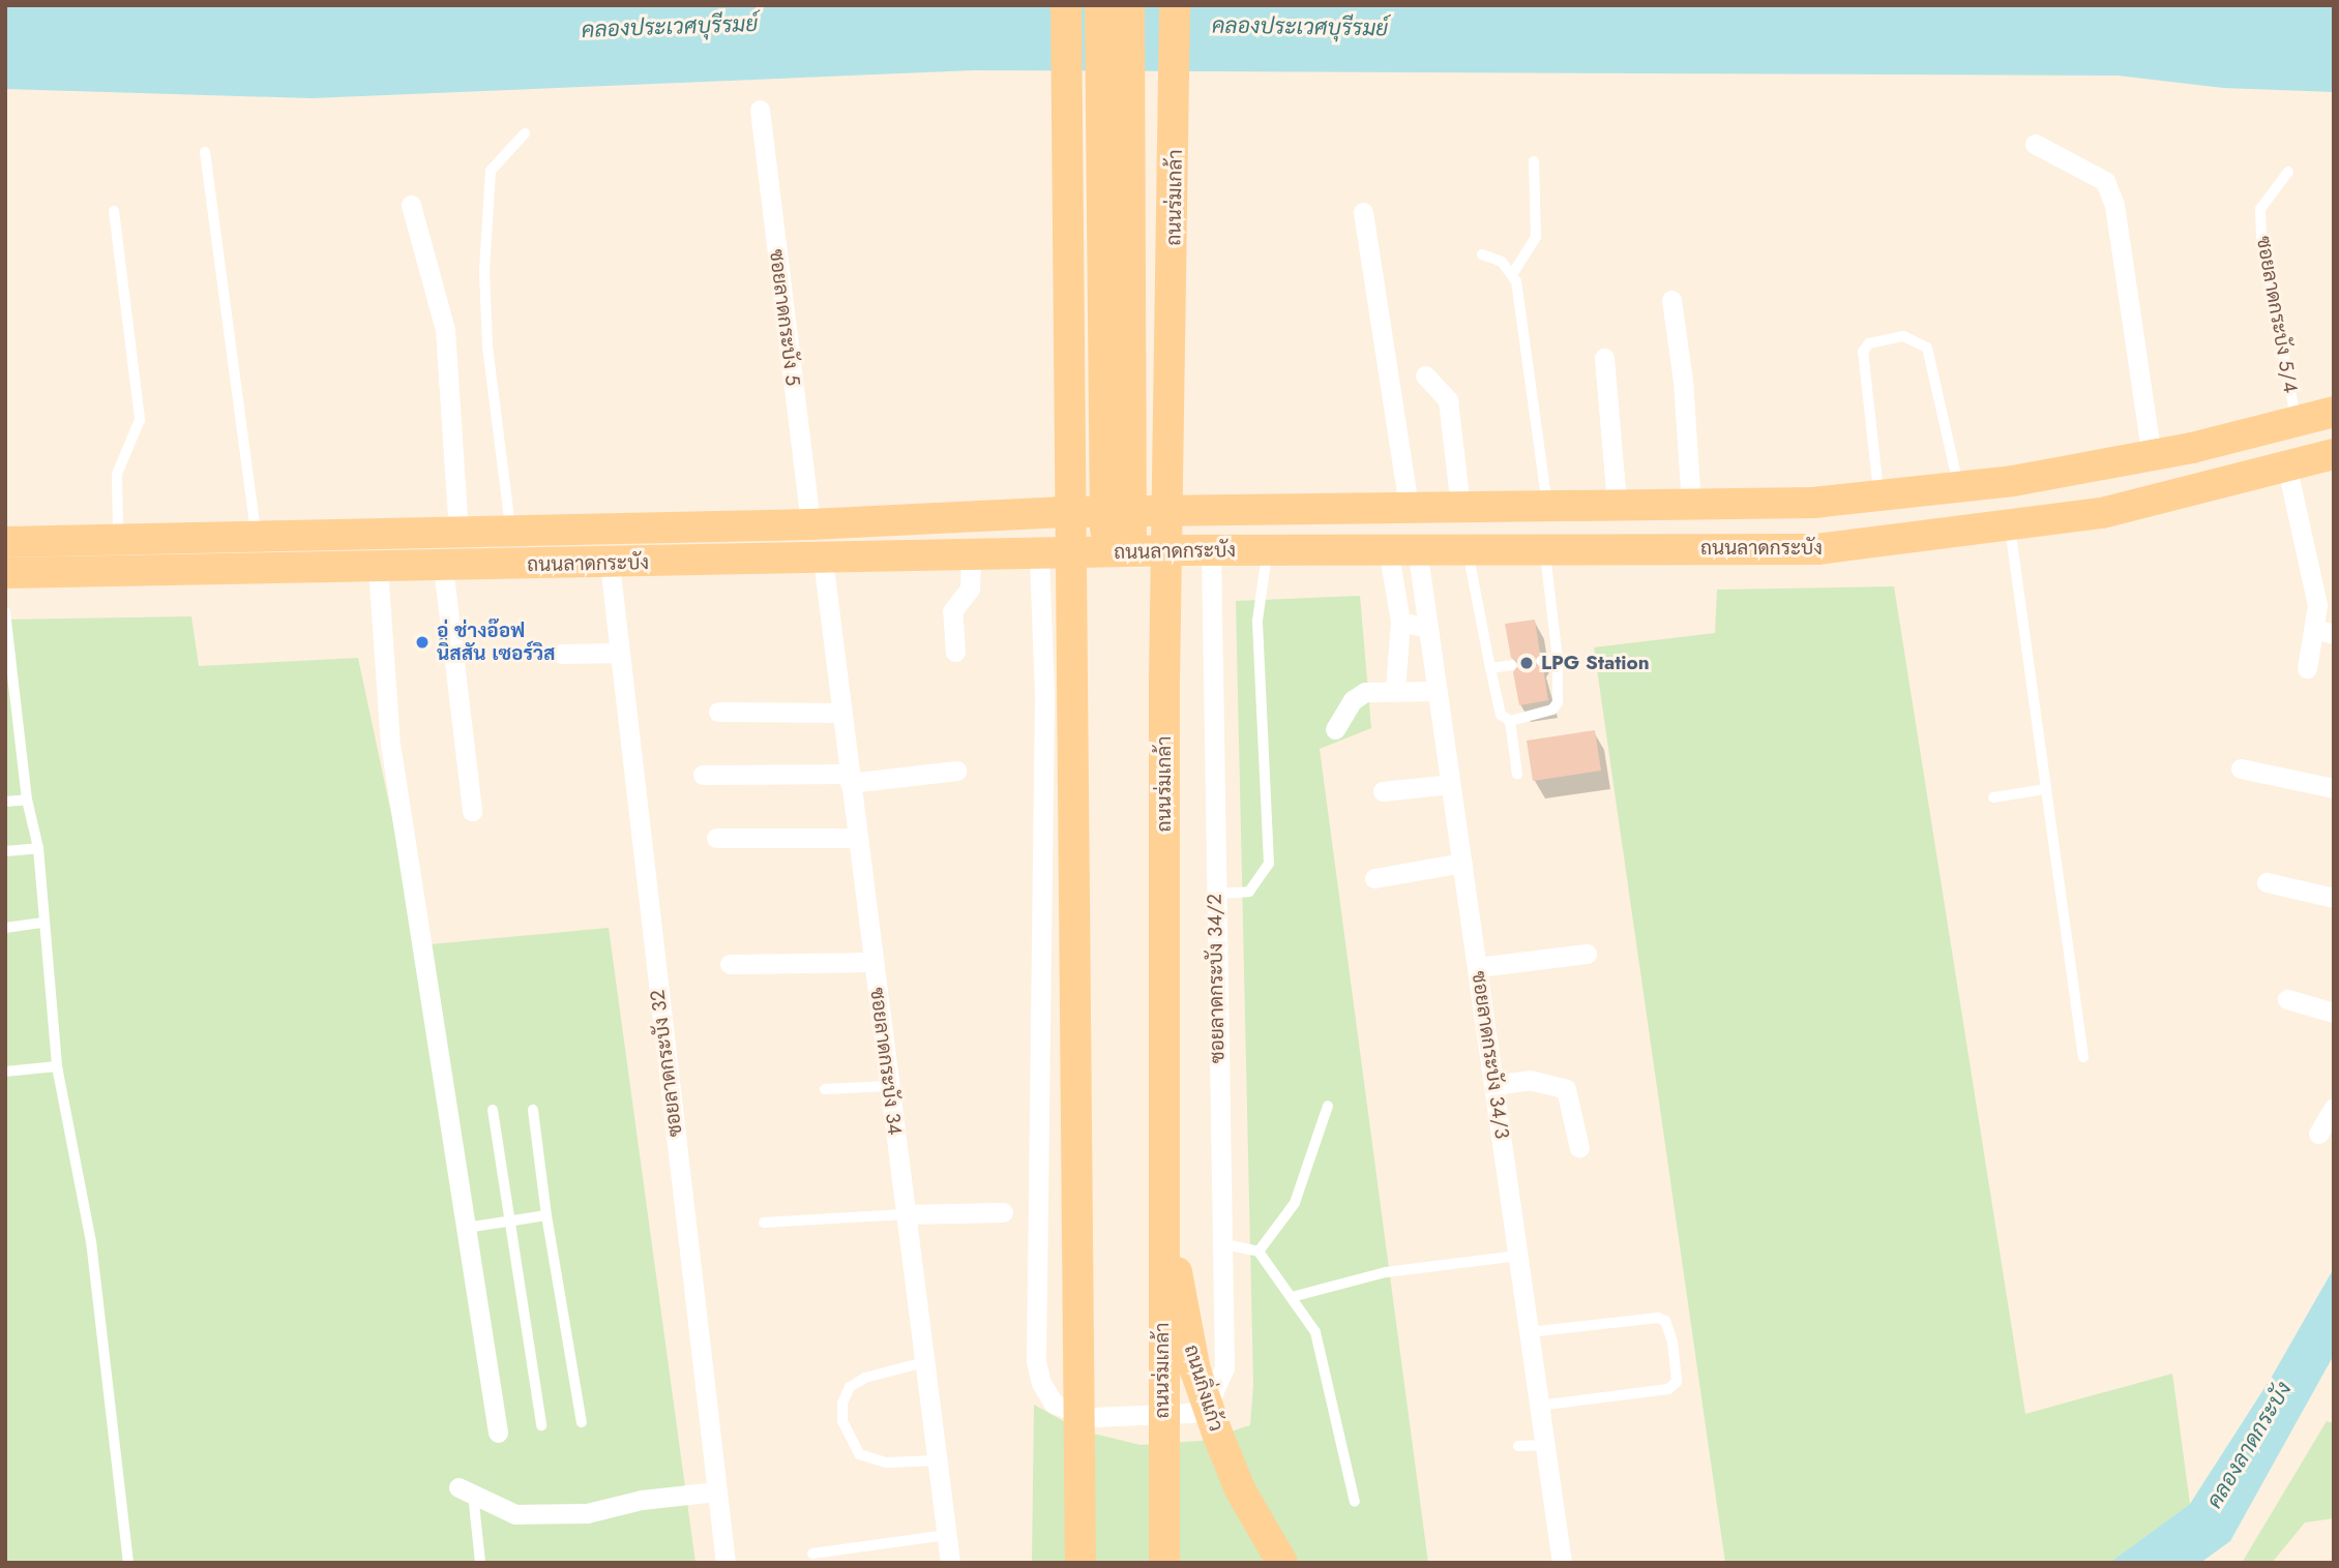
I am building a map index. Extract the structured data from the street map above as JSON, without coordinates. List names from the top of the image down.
{
  "streets": {
    "main road": ["ถนนร่มเกล้า", "ถนนลาดกระบัง", "ถนนกิ่งแก้ว"],
    "street": [
      "ซอยลาดกระบัง 5",
      "ซอยลาดกระบัง 34/2",
      "ซอยลาดกระบัง 34/3",
      "ซอยลาดกระบัง 34",
      "ซอยลาดกระบัง 32"
    ],
    "lane": ["ซอยลาดกระบัง 5/4"]
  },
  "crossings": [
    ["ถนนร่มเกล้า", "ถนนลาดกระบัง"],
    ["ถนนร่มเกล้า", "ถนนกิ่งแก้ว"],
    ["ซอยลาดกระบัง 5/4", "ถนนลาดกระบัง"],
    ["ซอยลาดกระบัง 5", "ถนนลาดกระบัง"],
    ["ถนนลาดกระบัง", "ซอยลาดกระบัง 34/2"],
    ["ถนนลาดกระบัง", "ซอยลาดกระบัง 34/3"],
    ["ถนนลาดกระบัง", "ซอยลาดกระบัง 34"],
    ["ถนนลาดกระบัง", "ซอยลาดกระบัง 32"]
  ],
  "water": ["คลองประเวศบุรีรมย์", "คลองลาดกระบัง"],
  "places": ["อู่ ช่างอ๊อฟ นิสสัน เซอร์วิส", "LPG Station"]
}
